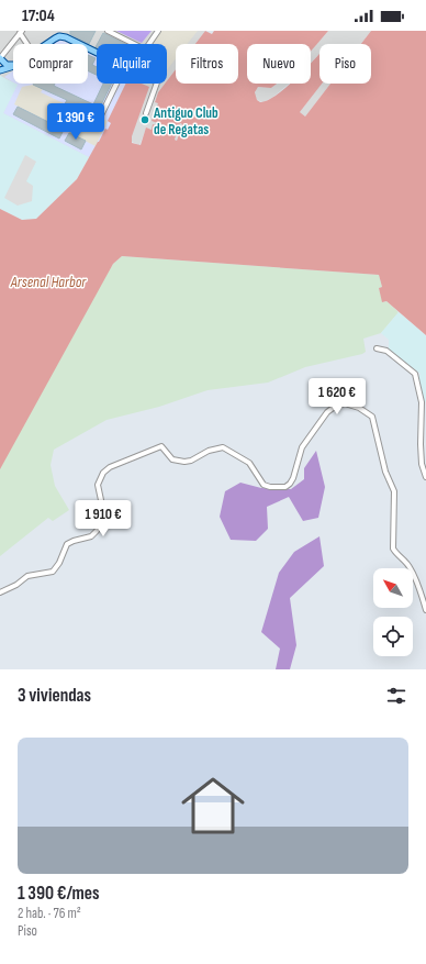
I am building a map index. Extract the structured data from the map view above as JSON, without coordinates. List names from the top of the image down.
{
  "water": ["Arsenal Harbor"],
  "places": ["Antiguo Club de Regatas"],
  "north": "top left",
  "page": {
    "status": "17:04",
    "chip": [
      "Comprar",
      "Alquilar",
      "Filtros",
      "Nuevo",
      "Piso"
    ],
    "price": ["1 390 €", "1 620 €", "1 910 €"],
    "heading": "3 viviendas",
    "list": [
      {
        "name": "1 390 €/mes",
        "note": "2 hab. · 76 m² · Piso"
      }
    ]
  }
}
